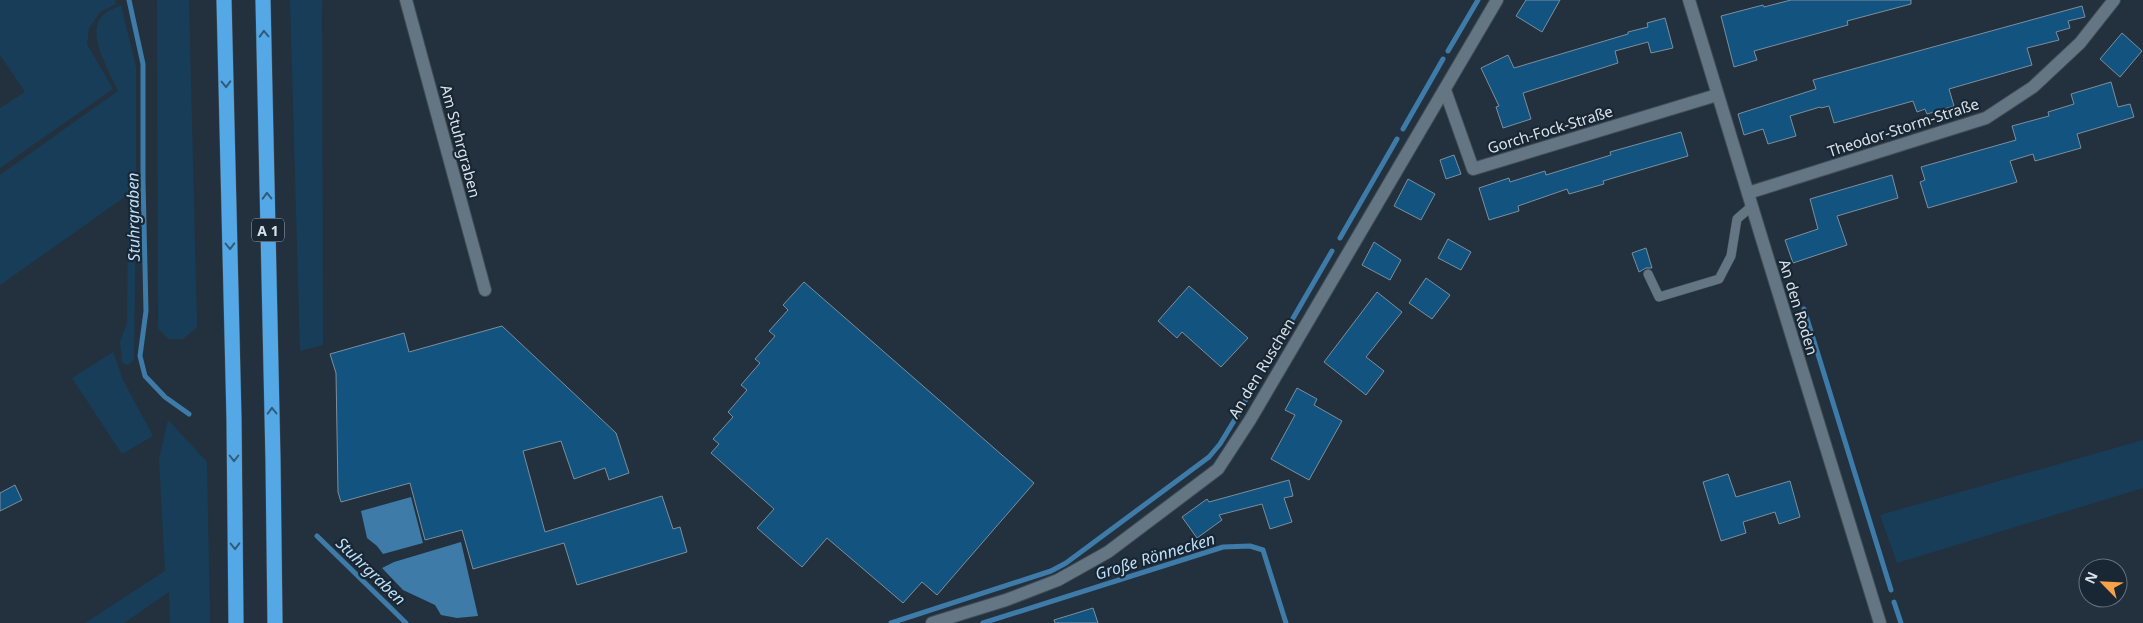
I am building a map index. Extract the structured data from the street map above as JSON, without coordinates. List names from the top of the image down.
{
  "streets": {
    "highway": ["A 1"],
    "street": [
      "Theodor-Storm-Straße",
      "Gorch-Fock-Straße",
      "Am Stuhrgraben",
      "An den Roden",
      "An den Ruschen"
    ]
  },
  "crossings": [
    ["Theodor-Storm-Straße", "An den Roden"],
    ["Gorch-Fock-Straße", "An den Roden"],
    ["Gorch-Fock-Straße", "An den Ruschen"]
  ],
  "water": ["Stuhrgraben", "Große Rönnecken"],
  "north": "top left"
}
